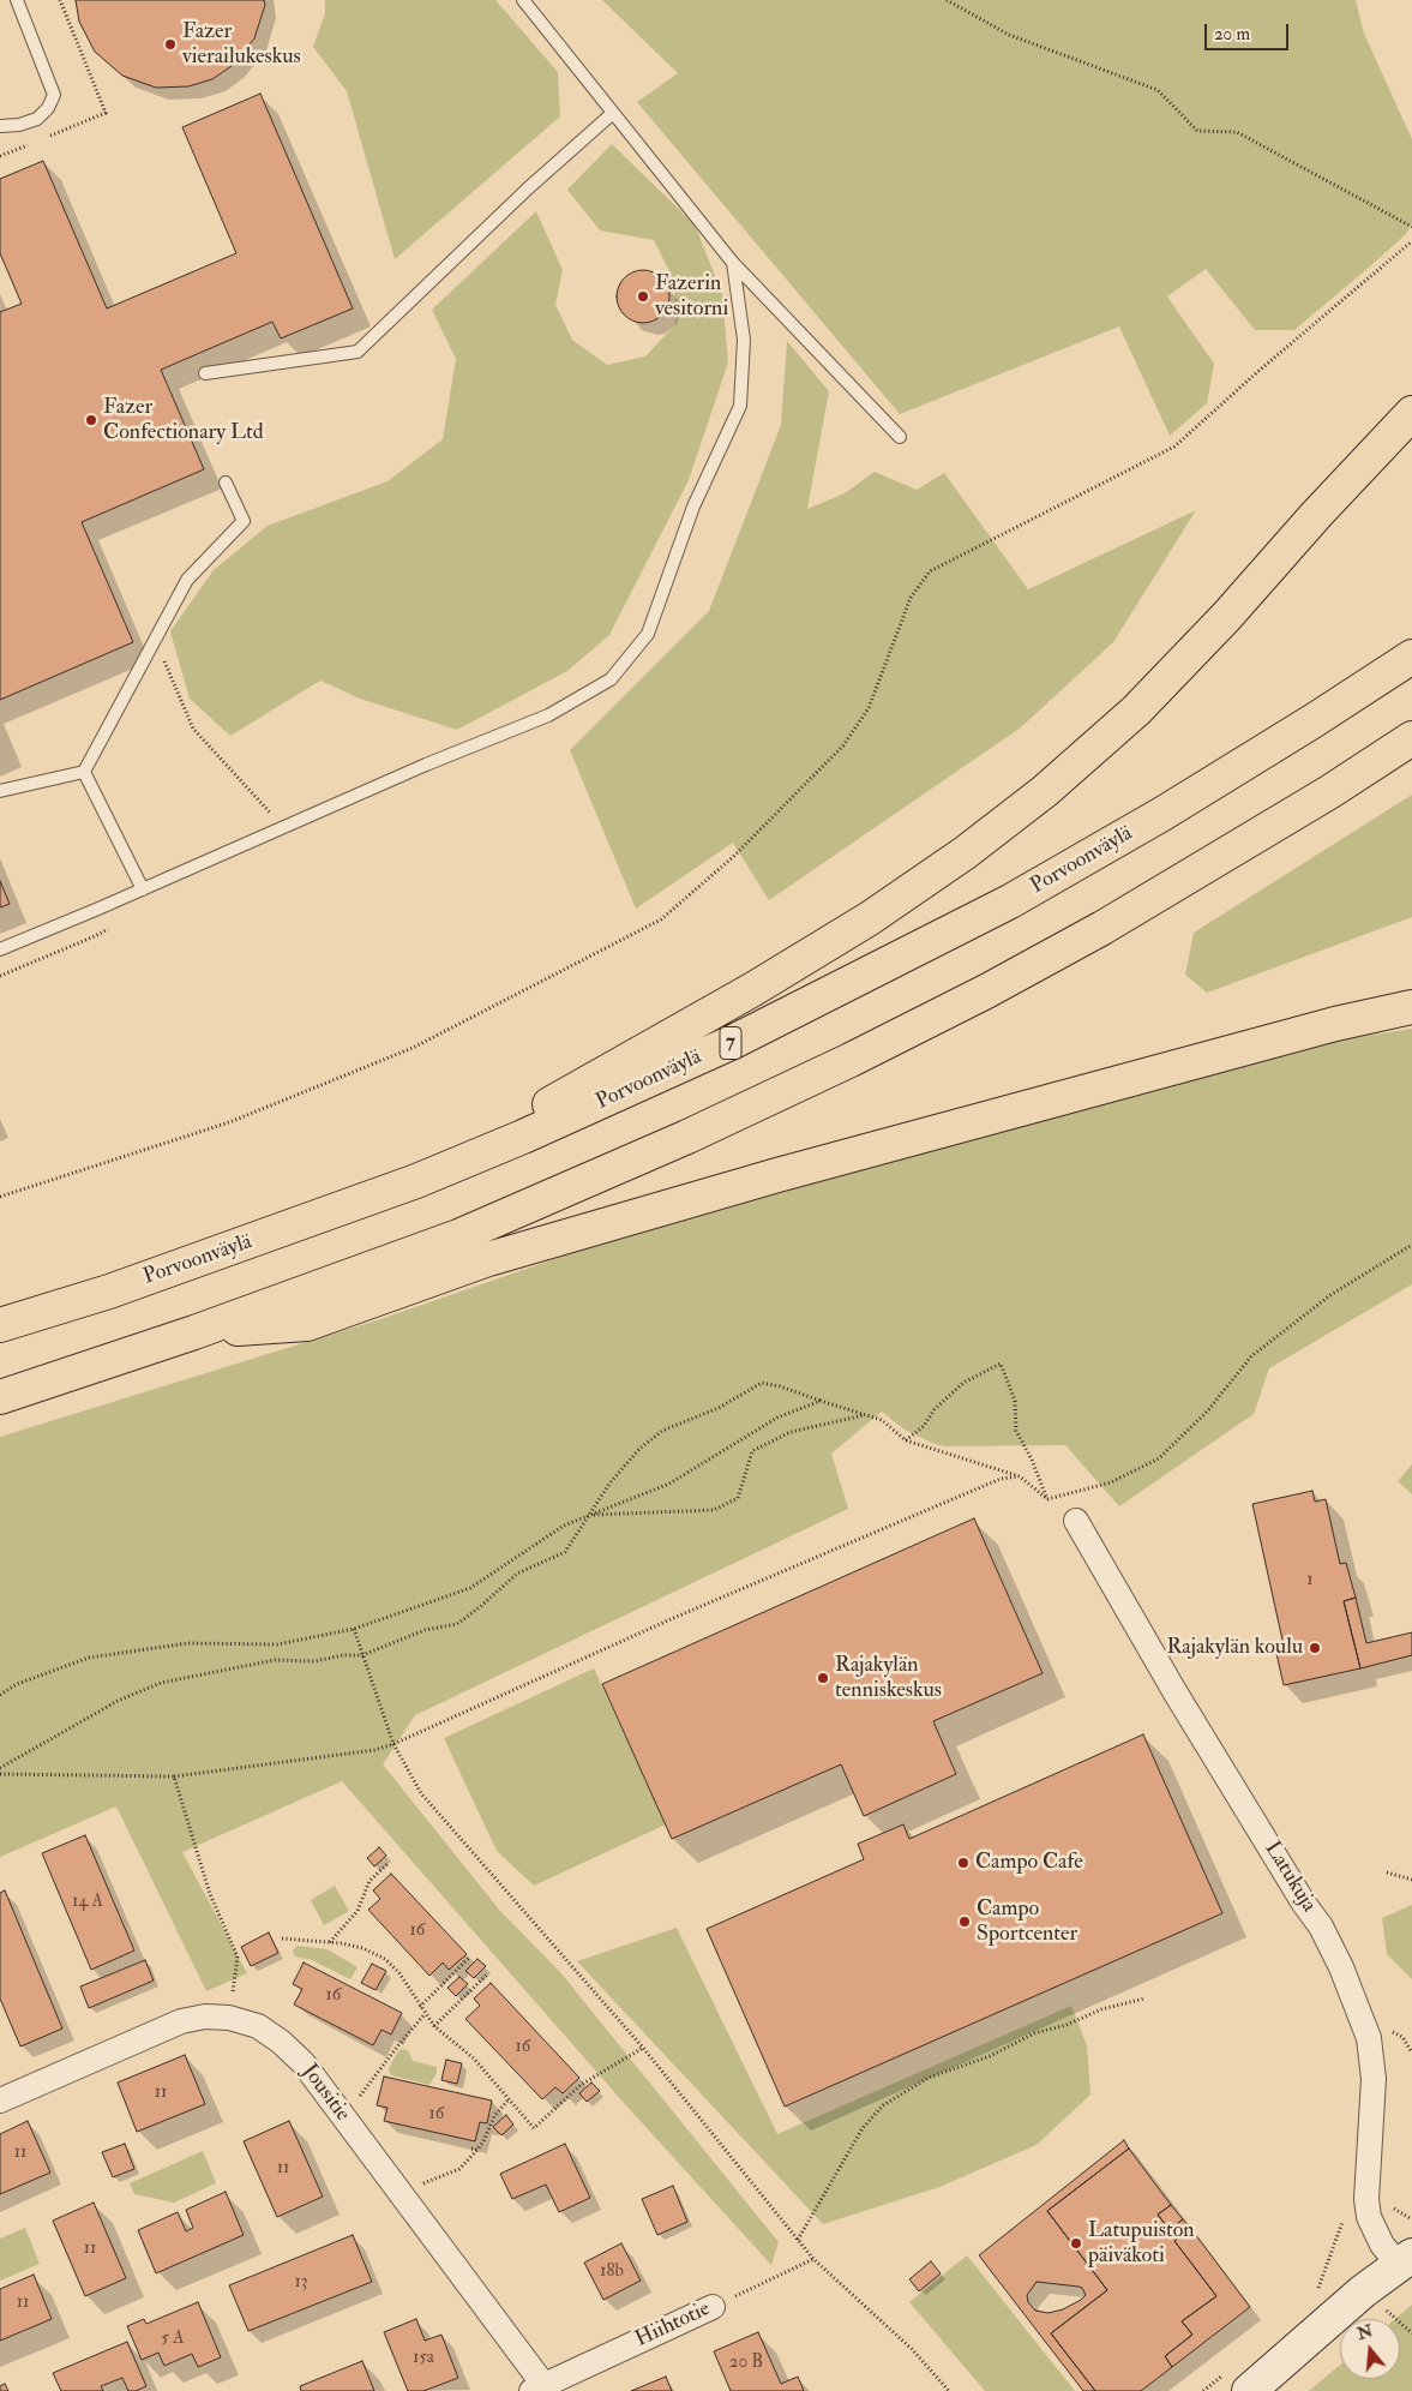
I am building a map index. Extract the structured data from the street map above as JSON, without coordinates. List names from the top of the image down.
{
  "streets": {
    "highway": ["Porvoonväylä", "7"],
    "street": ["Latukuja", "Jousitie", "Hiihtotie"]
  },
  "crossings": [
    ["Jousitie", "Hiihtotie"]
  ],
  "places": [
    "Fazer vierailukeskus",
    "Fazerin vesitorni",
    "Fazer Confectionary Ltd",
    "Rajakylän koulu",
    "Rajakylän tenniskeskus",
    "Campo Cafe",
    "Campo Sportcenter",
    "Latupuiston päiväkoti"
  ],
  "house_numbers": [
    "1",
    "14 A",
    "16",
    "16",
    "16",
    "11",
    "16",
    "11",
    "11",
    "11",
    "18b",
    "13",
    "11",
    "5 A",
    "15a",
    "20 B"
  ],
  "scale_bar": "20 m",
  "north": "top"
}
